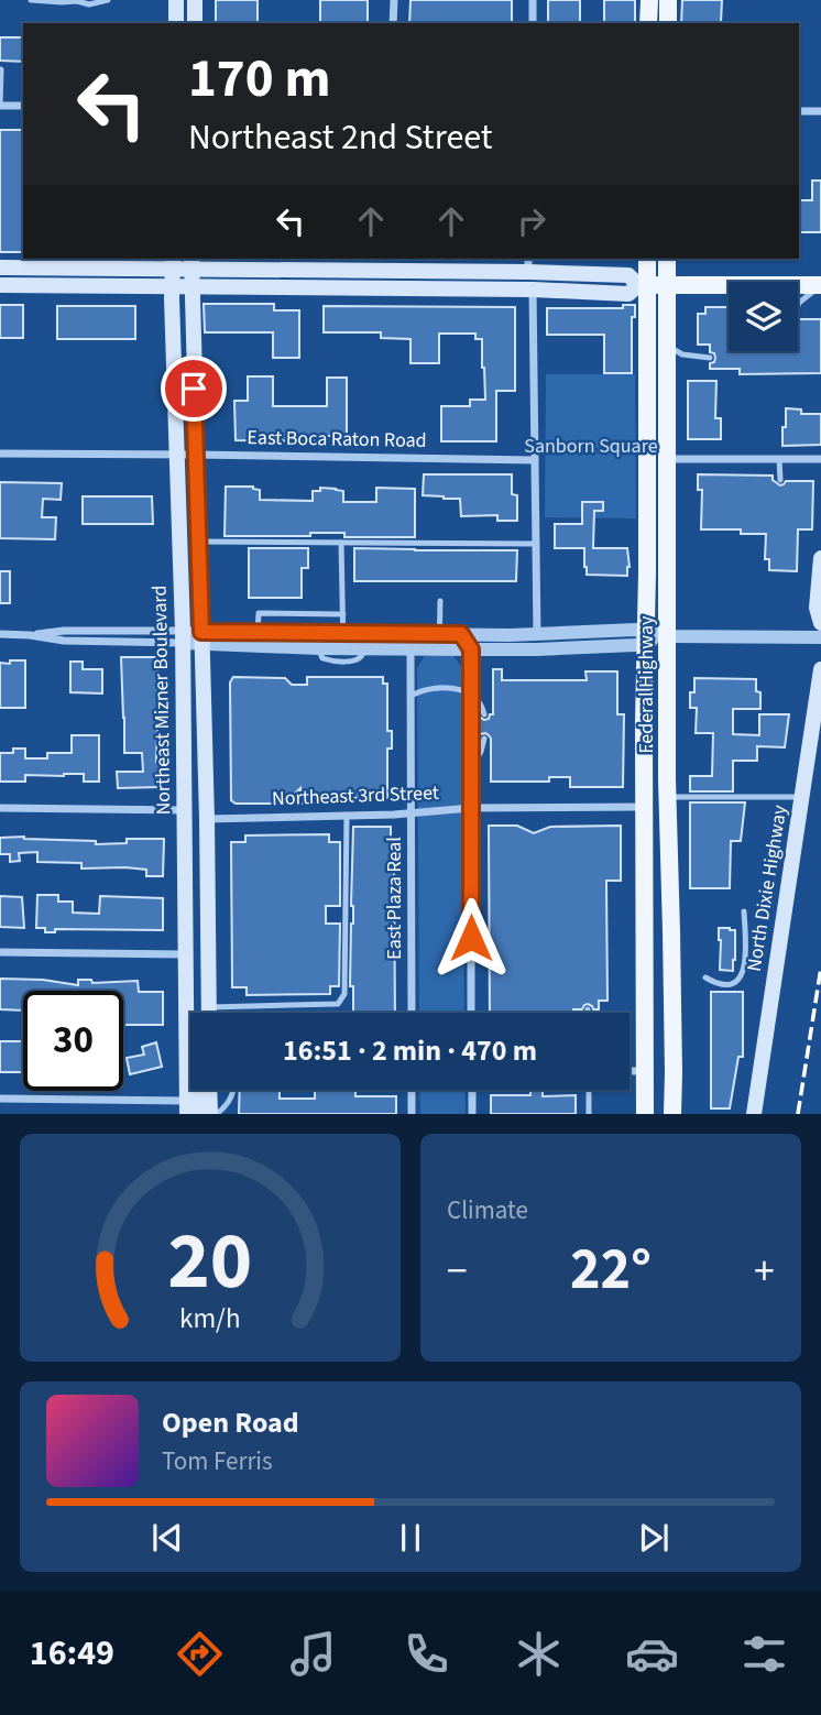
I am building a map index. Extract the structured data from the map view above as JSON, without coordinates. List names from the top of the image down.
{
  "streets": {
    "main road": ["Federal Highway", "Northeast Mizner Boulevard", "North Dixie Highway"],
    "street": ["East Boca Raton Road", "Northeast 3rd Street", "East Plaza Real"]
  },
  "crossings": [
    ["East Boca Raton Road", "Northeast Mizner Boulevard"],
    ["Federal Highway", "Northeast 3rd Street"],
    ["Northeast Mizner Boulevard", "Northeast 3rd Street"],
    ["Northeast 3rd Street", "East Plaza Real"]
  ],
  "parks": ["Sanborn Square"],
  "page": {
    "turn": ["170 m", "Northeast 2nd Street"],
    "limit": "30",
    "trip": "16:51 · 2 min · 470 m",
    "tile": "Climate",
    "heat": ["−", "22°", "+"],
    "song": ["Open Road", "Tom Ferris"],
    "tabs": "16:49",
    "gauge": ["20", "km/h"]
  }
}
